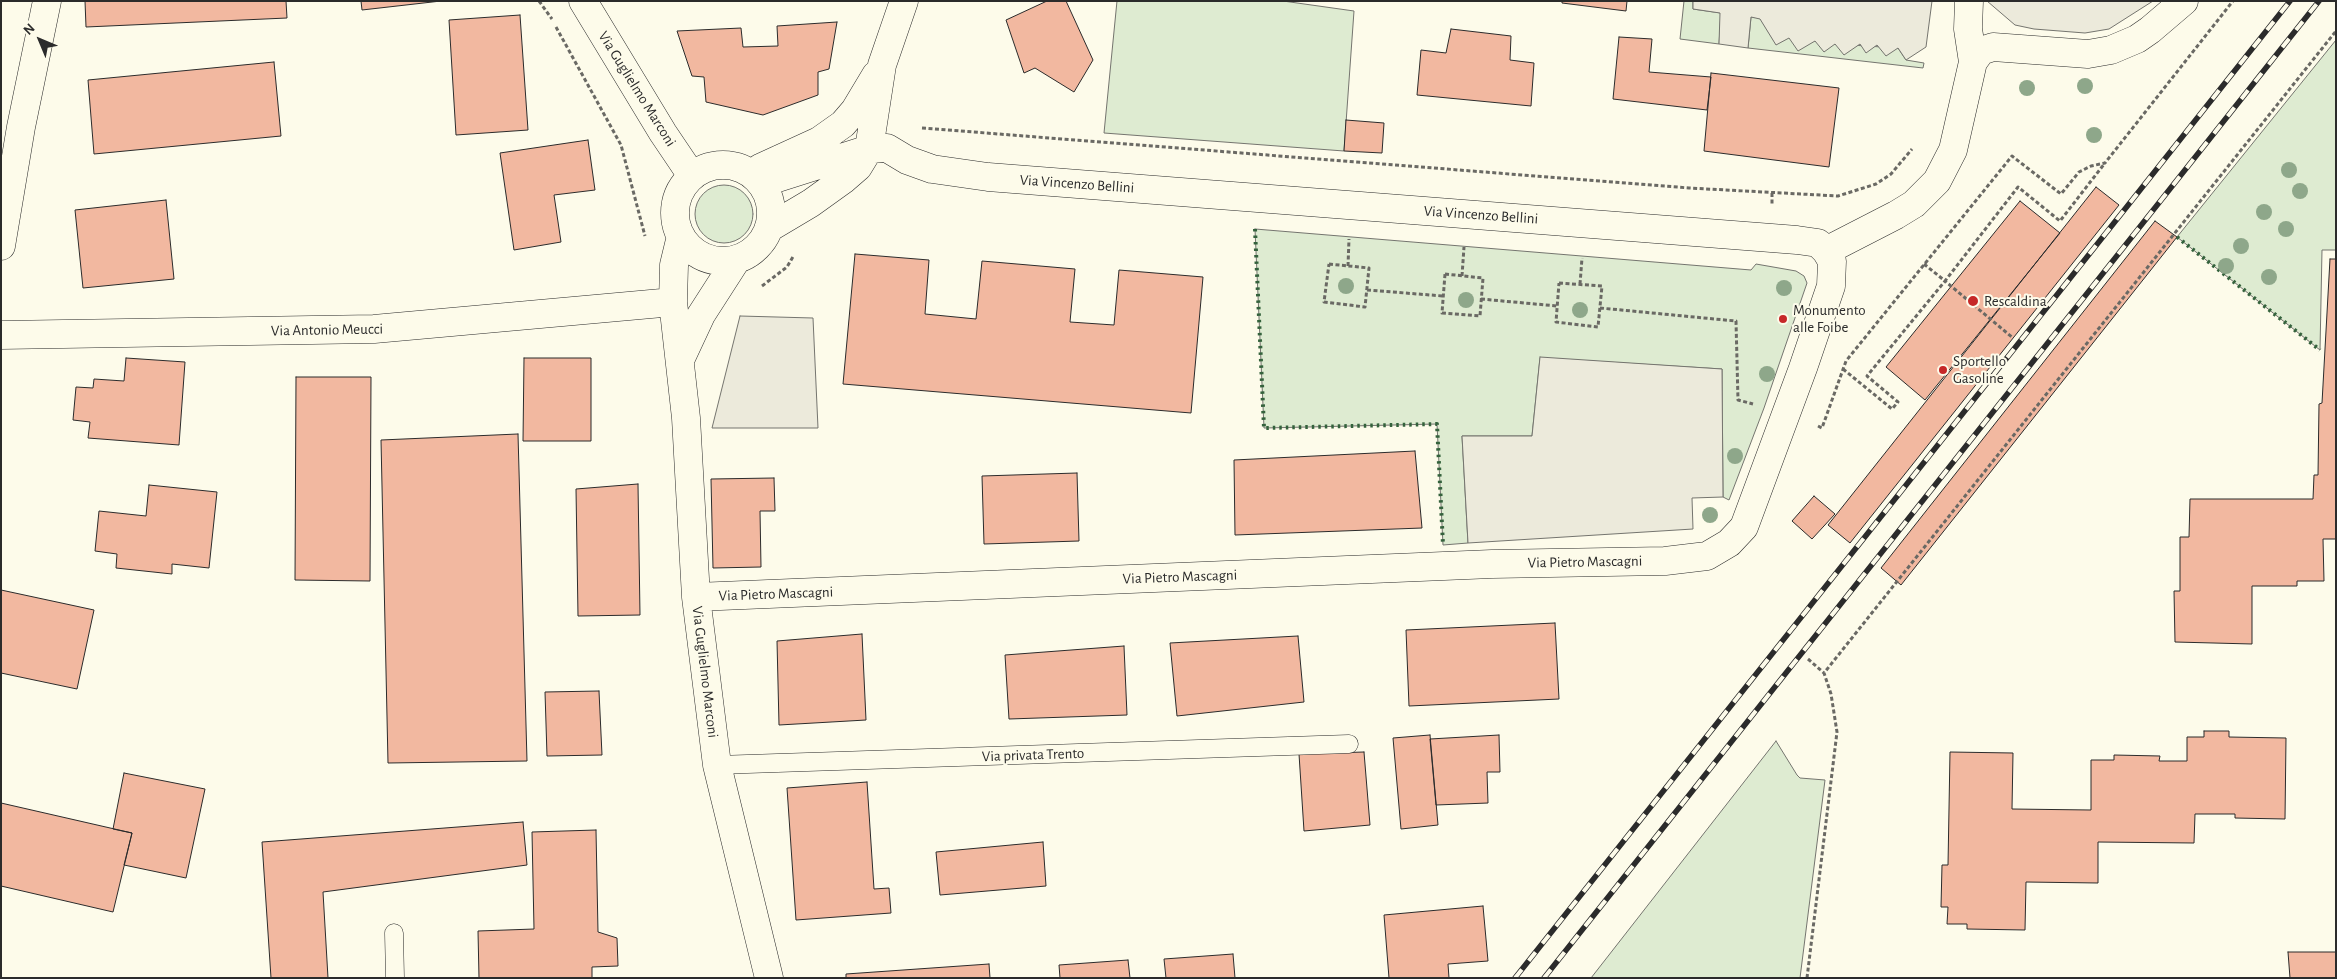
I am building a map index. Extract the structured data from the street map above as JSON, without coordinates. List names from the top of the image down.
{
  "streets": {
    "street": [
      "Via Guglielmo Marconi",
      "Via Vincenzo Bellini",
      "Via Antonio Meucci",
      "Via Pietro Mascagni"
    ],
    "lane": ["Via privata Trento"]
  },
  "crossings": [
    ["Via Guglielmo Marconi", "Via Vincenzo Bellini"],
    ["Via Guglielmo Marconi", "Via Antonio Meucci"],
    ["Via Guglielmo Marconi", "Via Pietro Mascagni"],
    ["Via Guglielmo Marconi", "Via privata Trento"]
  ],
  "places": ["Rescaldina", "Monumento alle Foibe", "Sportello Gasoline"],
  "north": "top left"
}
